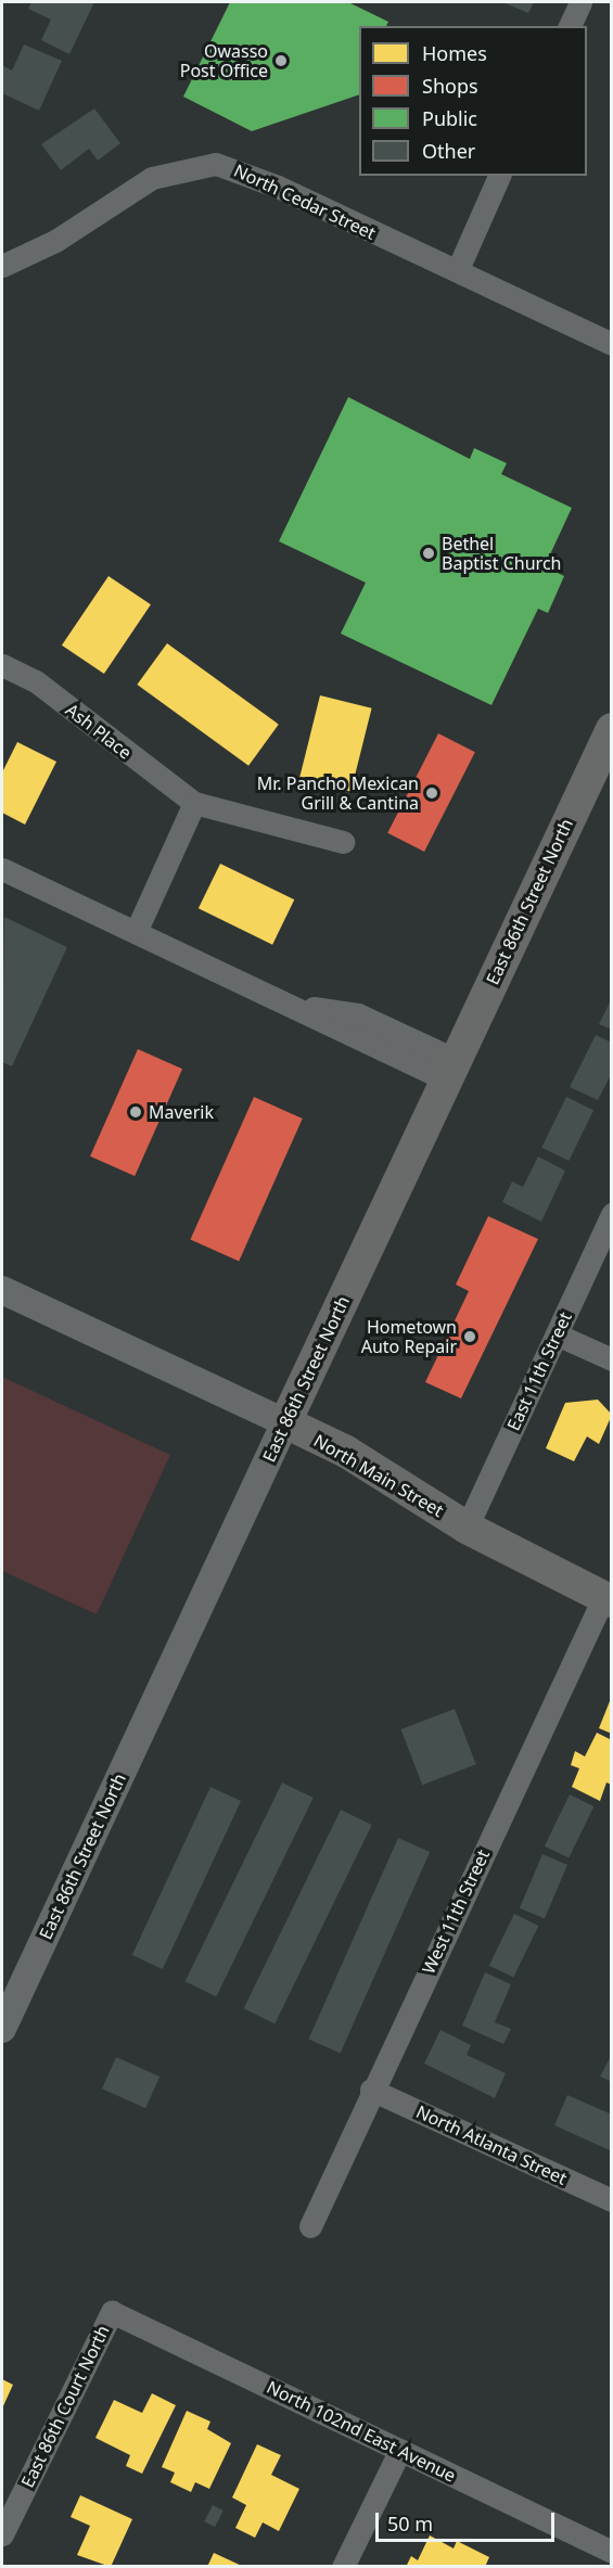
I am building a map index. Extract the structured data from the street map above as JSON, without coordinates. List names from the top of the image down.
{
  "streets": {
    "main road": ["East 86th Street North", "North Main Street"],
    "street": [
      "North Cedar Street",
      "Ash Place",
      "East 11th Street",
      "West 11th Street",
      "North Atlanta Street",
      "East 86th Court North",
      "North 102nd East Avenue"
    ]
  },
  "crossings": [
    ["East 86th Street North", "North Main Street"],
    ["East 11th Street", "North Main Street"],
    ["North Main Street", "West 11th Street"],
    ["West 11th Street", "North Atlanta Street"],
    ["East 86th Court North", "North 102nd East Avenue"]
  ],
  "places": [
    "Owasso Post Office",
    "Bethel Baptist Church",
    "Mr. Pancho Mexican Grill & Cantina",
    "Maverik",
    "Hometown Auto Repair"
  ],
  "legend": [
    "Homes",
    "Shops",
    "Public",
    "Other"
  ],
  "scale_bar": "50 m"
}
